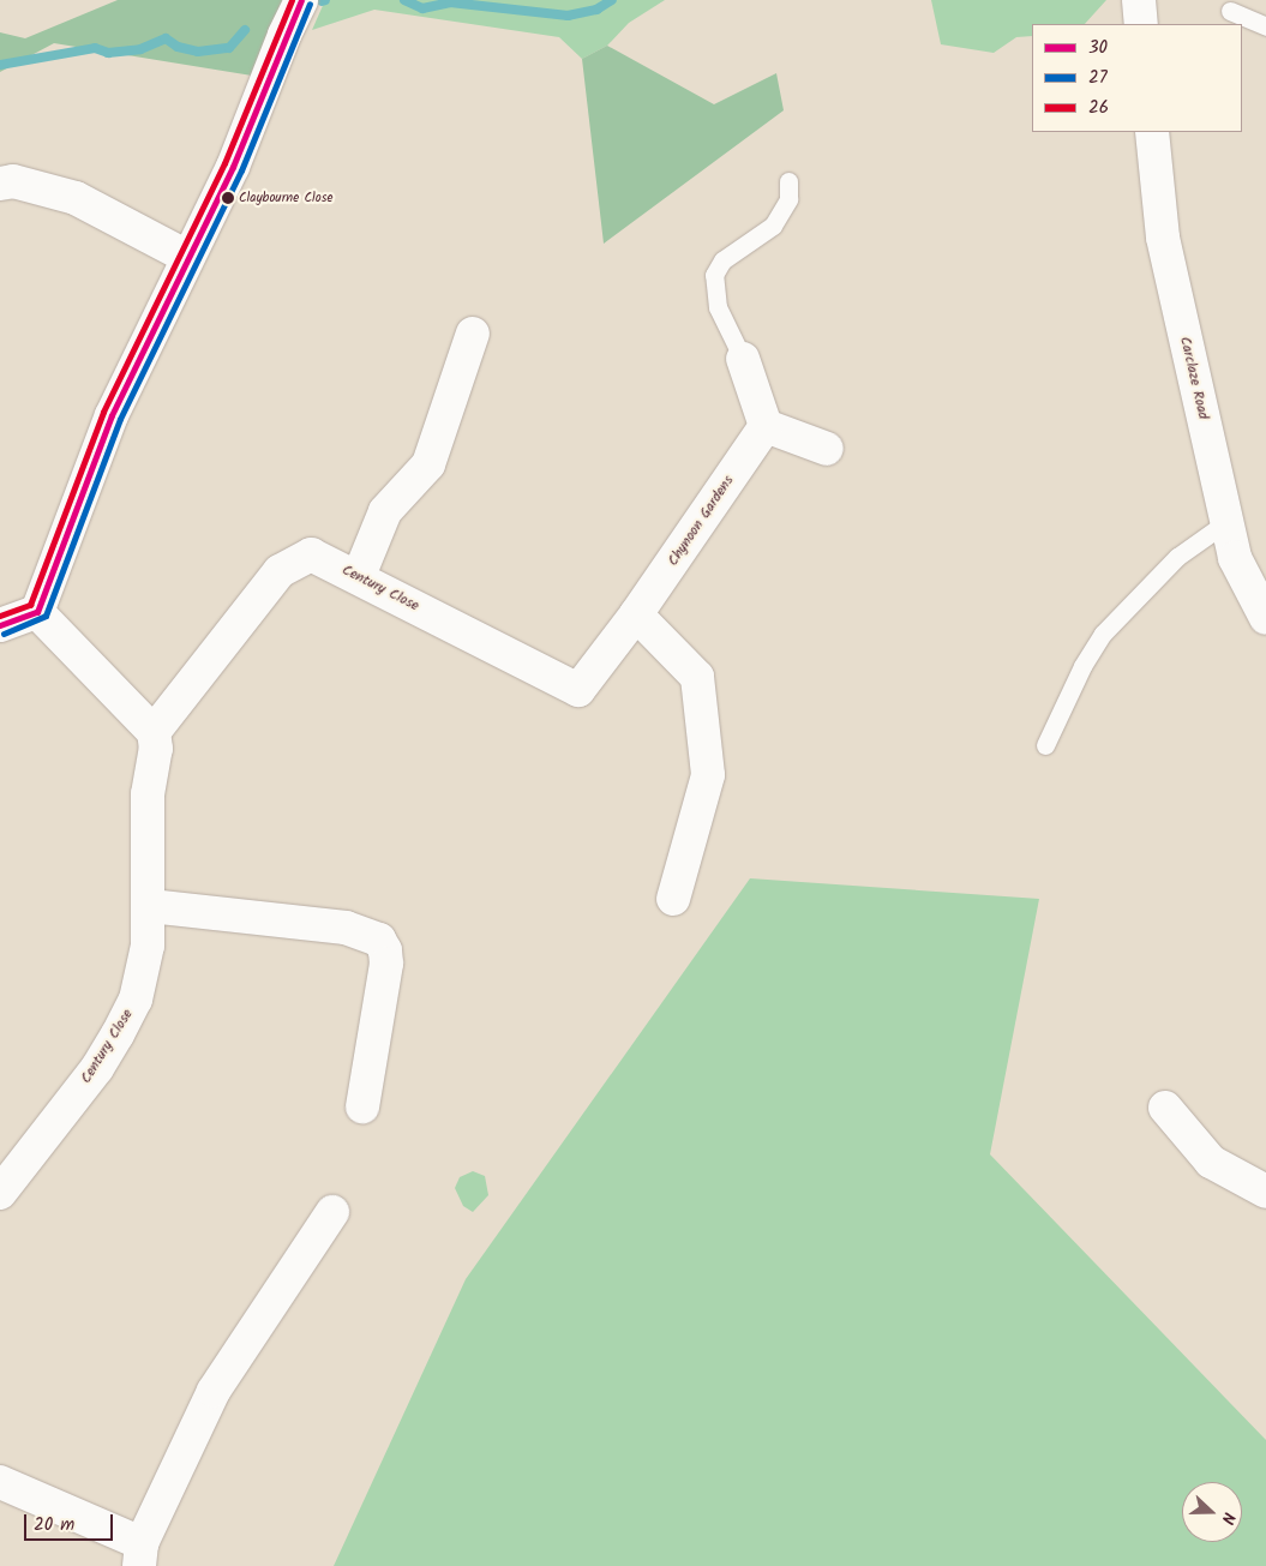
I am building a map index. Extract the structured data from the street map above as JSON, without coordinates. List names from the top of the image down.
{
  "streets": {
    "street": ["Carclaze Road", "Chynoon Gardens", "Century Close"]
  },
  "crossings": [
    ["Chynoon Gardens", "Century Close"]
  ],
  "places": ["Claybourne Close"],
  "lines": ["transit line 30", "transit line 26", "transit line 27"],
  "legend": ["30", "27", "26"],
  "scale_bar": "20 m",
  "north": "right"
}
